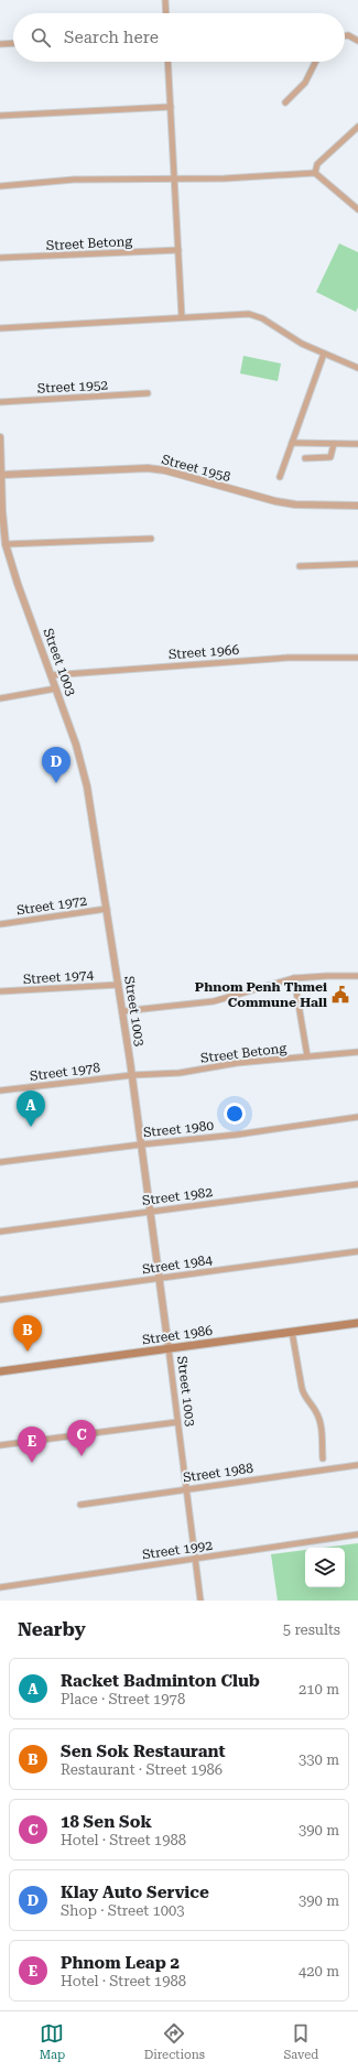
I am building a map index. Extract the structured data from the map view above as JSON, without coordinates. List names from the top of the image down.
{
  "streets": {
    "main road": ["Street 1986"],
    "street": [
      "Street Betong",
      "Street 1952",
      "Street 1958",
      "Street 1966",
      "Street 1003",
      "Street 1972",
      "Street 1974",
      "Street 1978",
      "Street 1980",
      "Street 1982",
      "Street 1984",
      "Street 1988",
      "Street 1992"
    ]
  },
  "crossings": [
    ["Street Betong", "Street 1003"],
    ["Street Betong", "Street 1978"],
    ["Street 1958", "Street 1003"],
    ["Street 1966", "Street 1003"],
    ["Street 1003", "Street 1972"],
    ["Street 1003", "Street 1974"],
    ["Street 1003", "Street 1978"],
    ["Street 1003", "Street 1980"],
    ["Street 1003", "Street 1982"],
    ["Street 1003", "Street 1984"],
    ["Street 1003", "Street 1986"],
    ["Street 1003", "Street 1988"],
    ["Street 1003", "Street 1992"]
  ],
  "places": {
    "public building": ["Phnom Penh Thmei Commune Hall"]
  },
  "page": {
    "search": "Search here",
    "pins": [
      "D",
      "A",
      "B",
      "C",
      "E"
    ],
    "heading": ["Nearby", "5 results"],
    "list": [
      {
        "mark": "A",
        "name": "Racket Badminton Club",
        "note": "Place · Street 1978",
        "value": "210 m"
      },
      {
        "mark": "B",
        "name": "Sen Sok Restaurant",
        "note": "Restaurant · Street 1986",
        "value": "330 m"
      },
      {
        "mark": "C",
        "name": "18 Sen Sok",
        "note": "Hotel · Street 1988",
        "value": "390 m"
      },
      {
        "mark": "D",
        "name": "Klay Auto Service",
        "note": "Shop · Street 1003",
        "value": "390 m"
      },
      {
        "mark": "E",
        "name": "Phnom Leap 2",
        "note": "Hotel · Street 1988",
        "value": "420 m"
      }
    ],
    "nav": ["Map", "Directions", "Saved"]
  }
}
